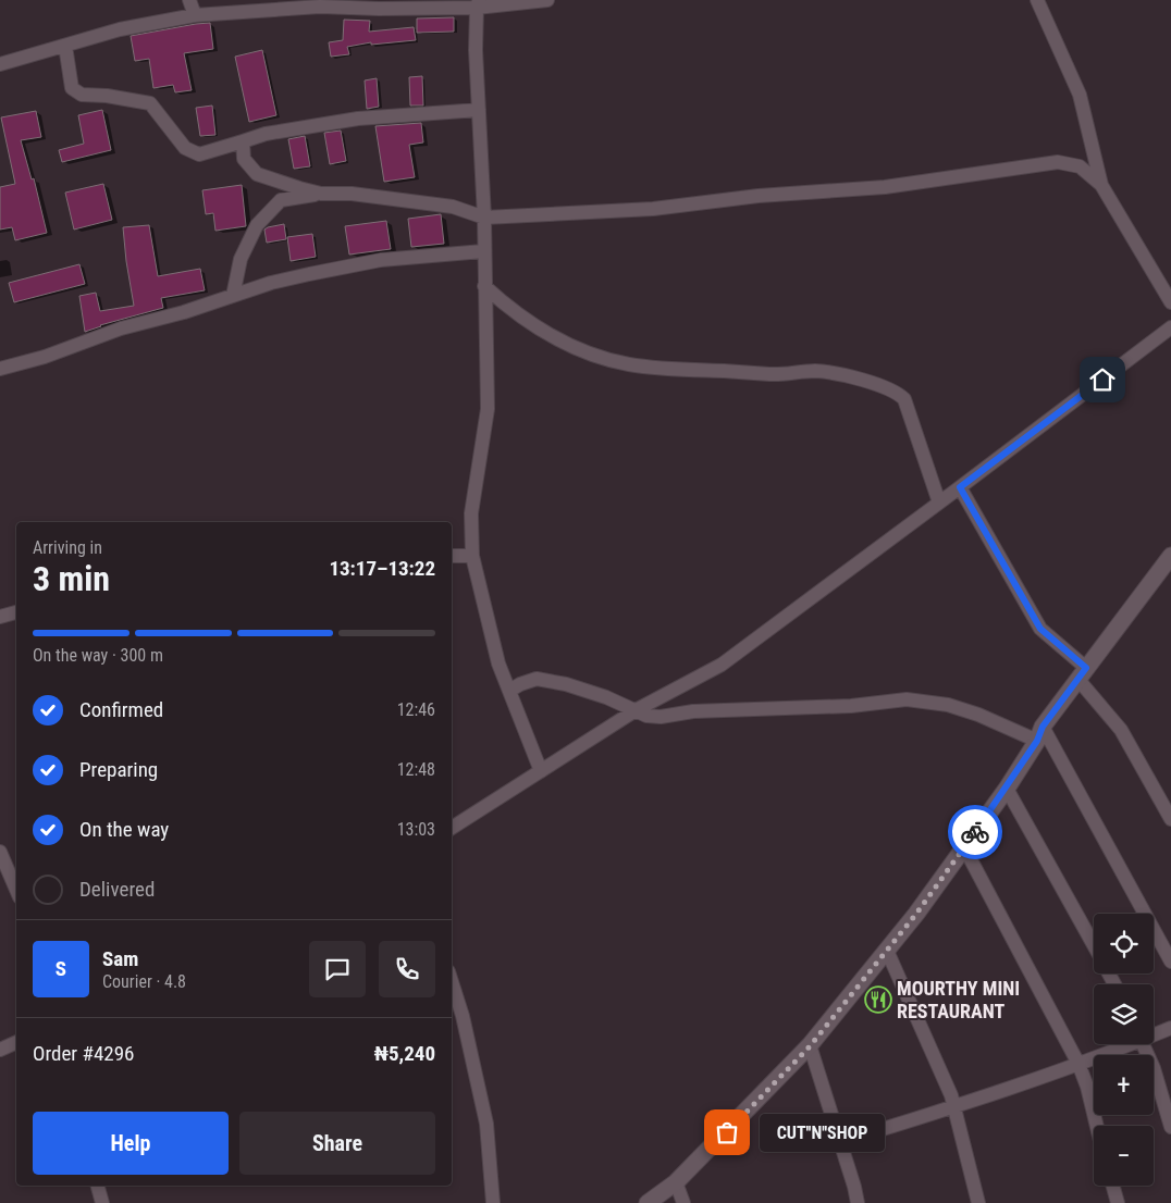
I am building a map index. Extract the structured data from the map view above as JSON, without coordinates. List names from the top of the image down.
{
  "places": {
    "restaurant": ["MOURTHY MINI RESTAURANT"],
    "other": ["CUT''N''SHOP"]
  },
  "page": {
    "heading": ["3 min", "Arriving in", "13:17–13:22"],
    "panel": [
      "Sam",
      "Courier · 4.8",
      "Order #4296",
      "₦5,240"
    ],
    "bar": "On the way · 300 m",
    "list": [
      ["Confirmed", "12:46"],
      ["Preparing", "12:48"],
      ["On the way", "13:03"],
      "Delivered"
    ],
    "map_buttons": ["+", "−"],
    "round": "S",
    "buttons": ["Help", "Share"],
    "bubble": "CUT''N''SHOP"
  }
}
